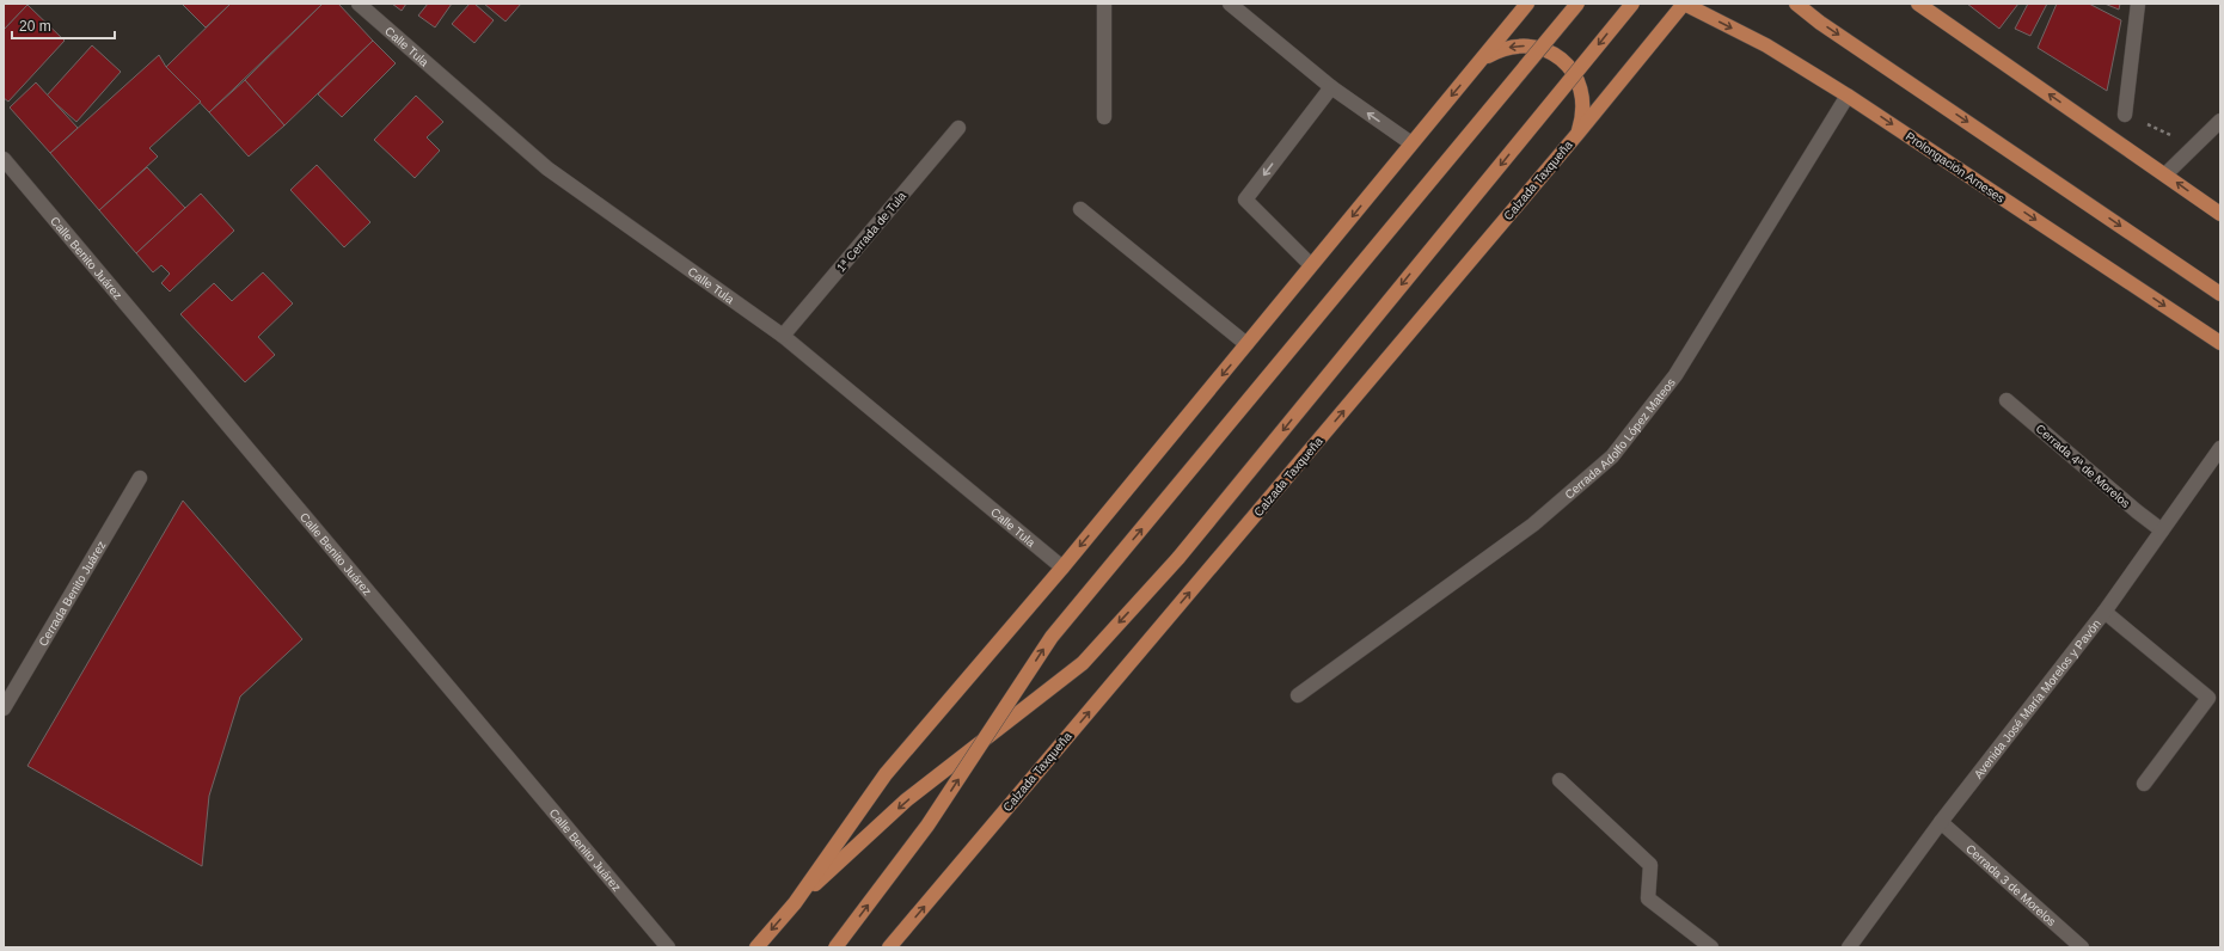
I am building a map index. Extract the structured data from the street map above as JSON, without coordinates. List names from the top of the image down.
{
  "streets": {
    "main road": ["Prolongación Arneses", "Calzada Taxqueña"],
    "street": [
      "Calle Tula",
      "1ª Cerrada de Tula",
      "Calle Benito Juárez",
      "Cerrada Adolfo López Mateos",
      "Cerrada 4ª de Morelos",
      "Cerrada Benito Juárez",
      "Avenida José María Morelos y Pavón",
      "Cerrada 3 de Morelos"
    ]
  },
  "crossings": [
    ["Calle Tula", "1ª Cerrada de Tula"],
    ["Prolongación Arneses", "Calzada Taxqueña"],
    ["Prolongación Arneses", "Cerrada Adolfo López Mateos"],
    ["Cerrada 4ª de Morelos", "Avenida José María Morelos y Pavón"],
    ["Avenida José María Morelos y Pavón", "Cerrada 3 de Morelos"]
  ],
  "scale_bar": "20 m"
}
